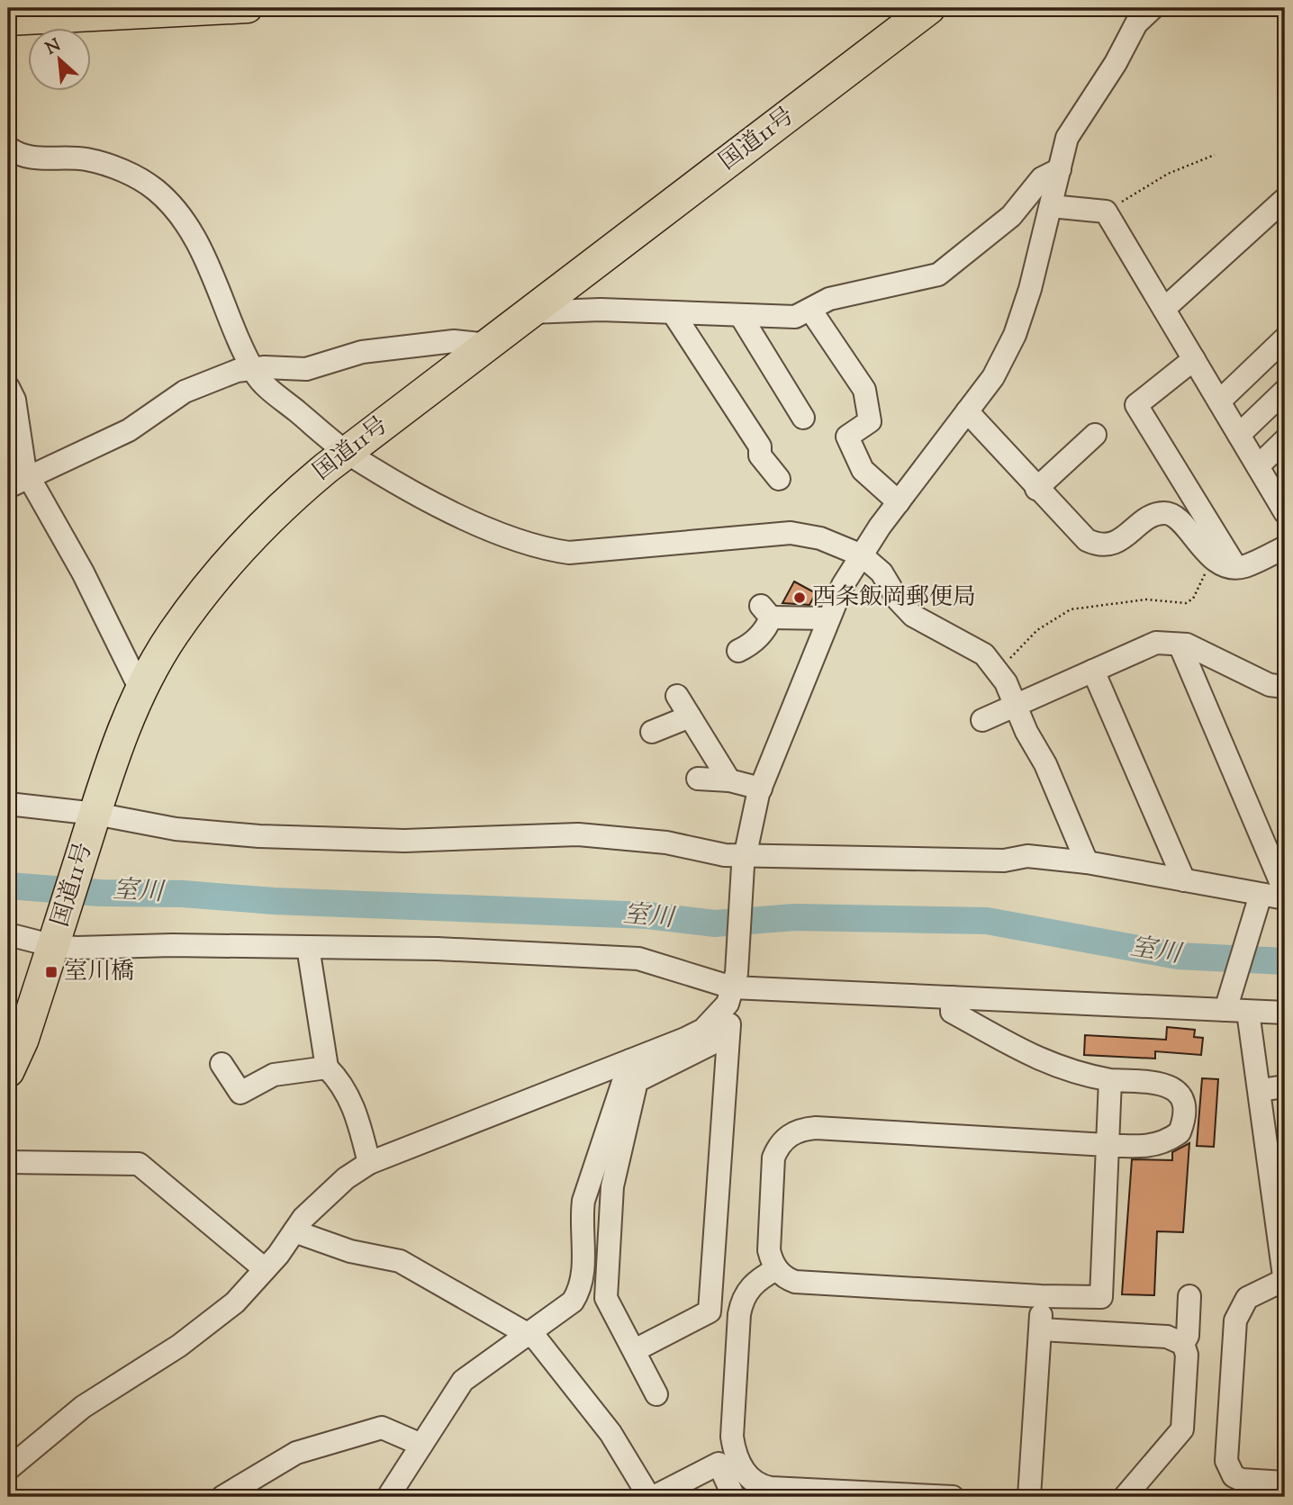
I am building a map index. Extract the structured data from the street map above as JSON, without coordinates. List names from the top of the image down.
{
  "streets": {
    "highway": ["国道11号"]
  },
  "water": ["室川"],
  "places": {
    "other": ["西条飯岡郵便局"],
    "transit": ["室川橋"]
  },
  "north": "top left"
}
